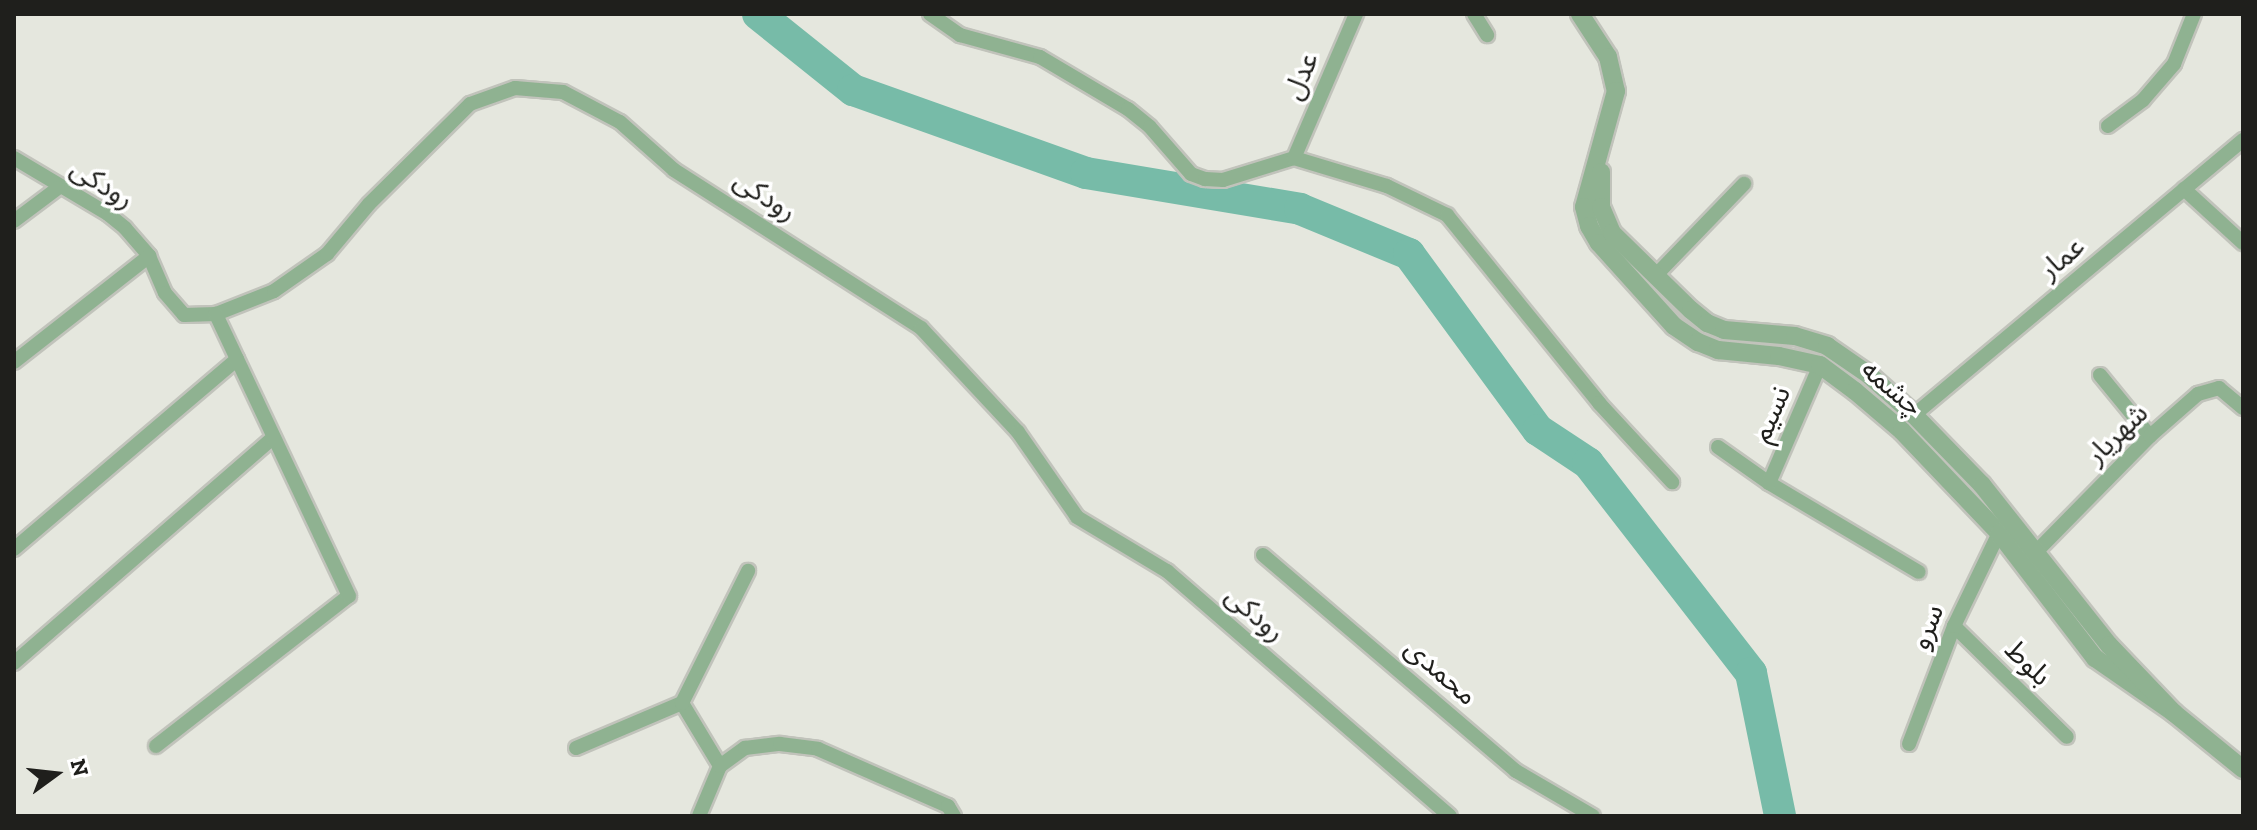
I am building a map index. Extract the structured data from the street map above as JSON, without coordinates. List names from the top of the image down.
{
  "streets": {
    "street": [
      "عدل",
      "رودکی",
      "عمار",
      "چشمه",
      "نسیم",
      "شهریار",
      "سرو",
      "بلوط",
      "محمدی"
    ]
  },
  "crossings": [
    ["عمار", "چشمه"],
    ["چشمه", "نسیم"],
    ["چشمه", "شهریار"],
    ["چشمه", "سرو"],
    ["سرو", "بلوط"]
  ],
  "north": "right"
}
